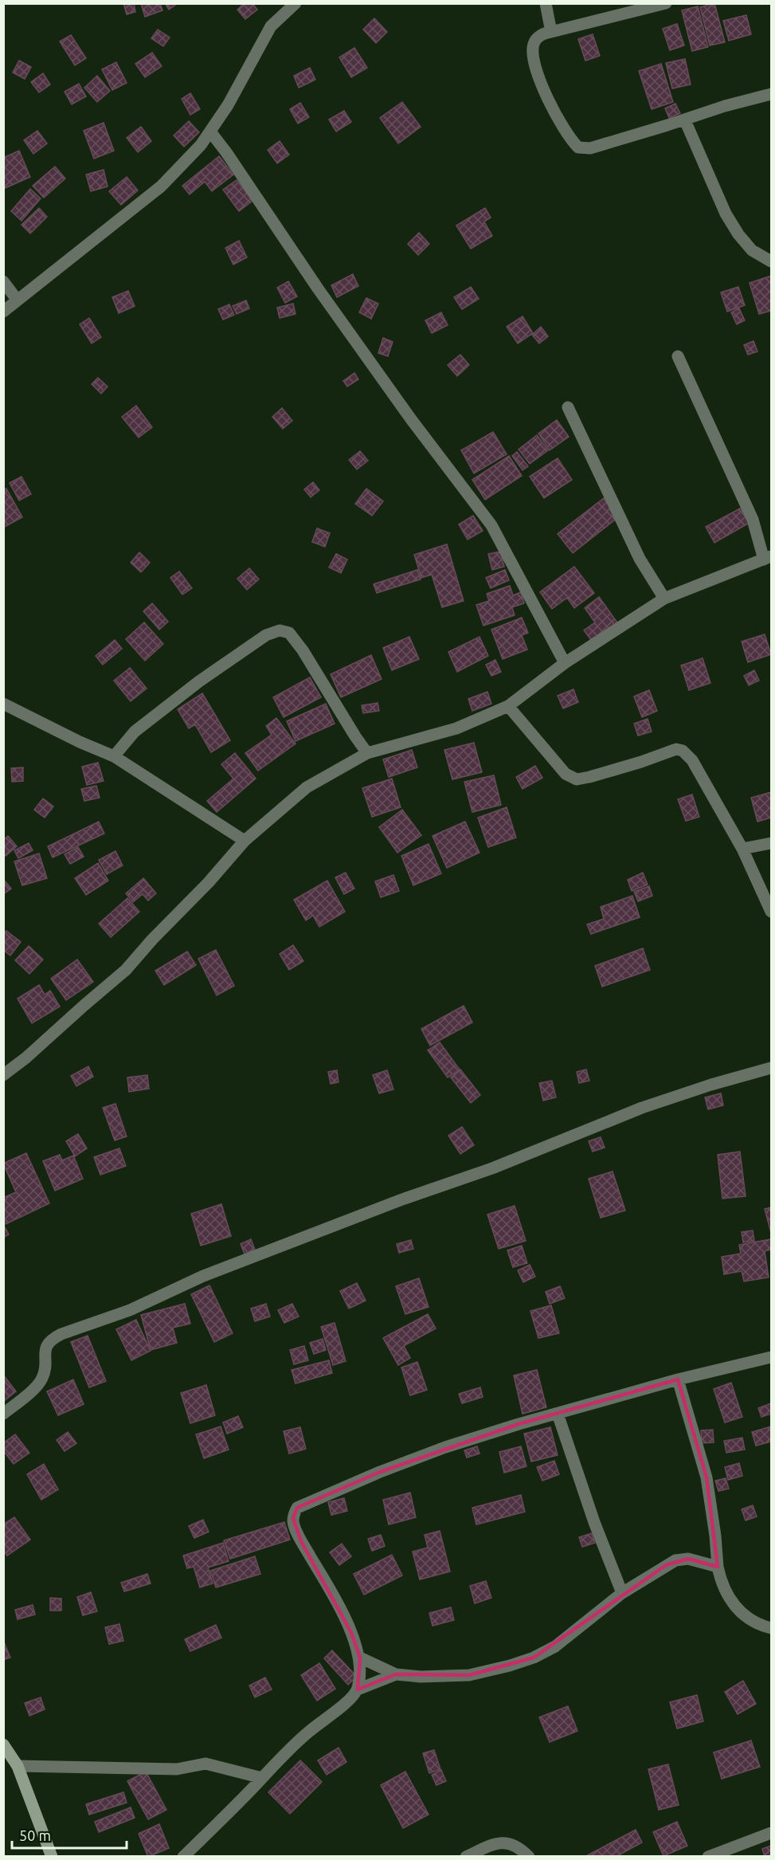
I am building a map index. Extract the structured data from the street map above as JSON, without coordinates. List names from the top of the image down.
{
  "scale_bar": "50 m"
}
